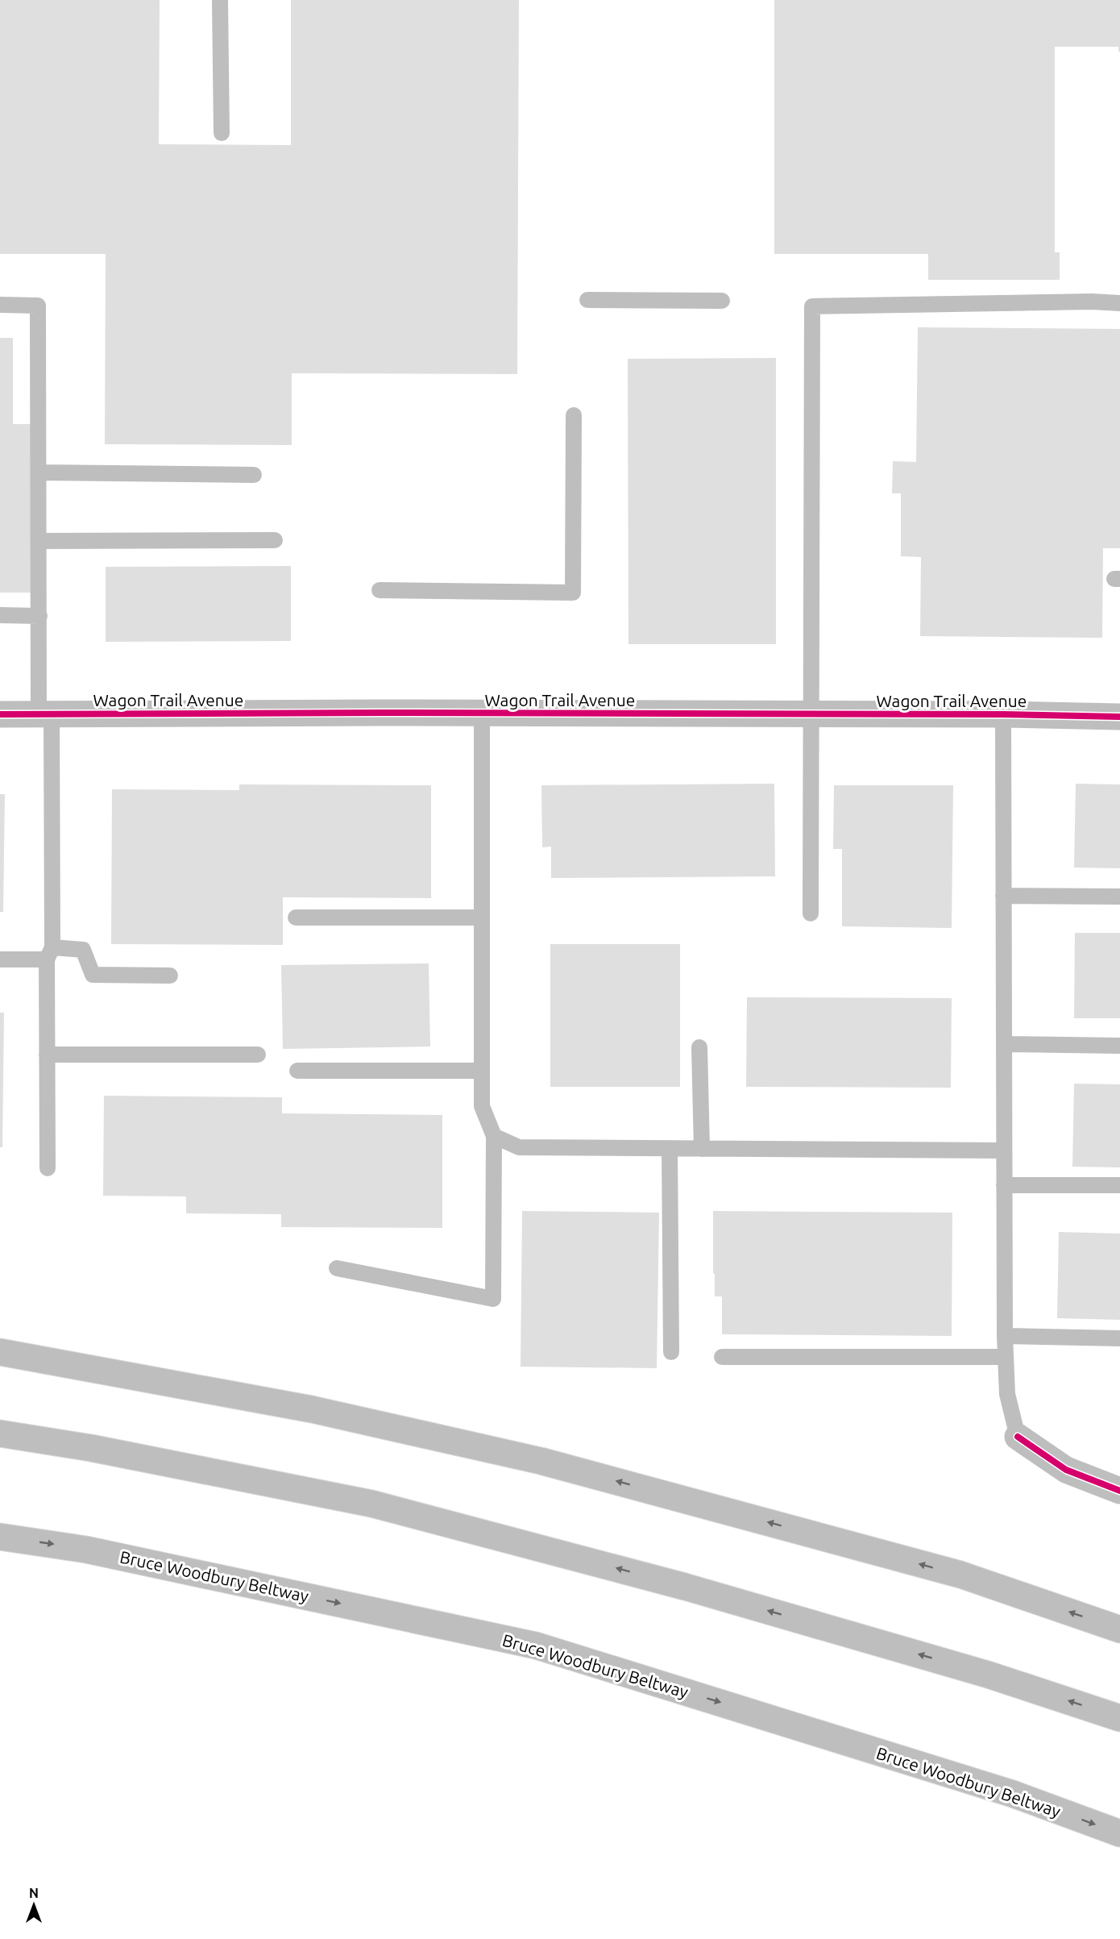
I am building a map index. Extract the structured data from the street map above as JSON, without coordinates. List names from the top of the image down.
{
  "streets": {
    "main road": ["Wagon Trail Avenue", "Bruce Woodbury Beltway"]
  },
  "north": "top"
}
